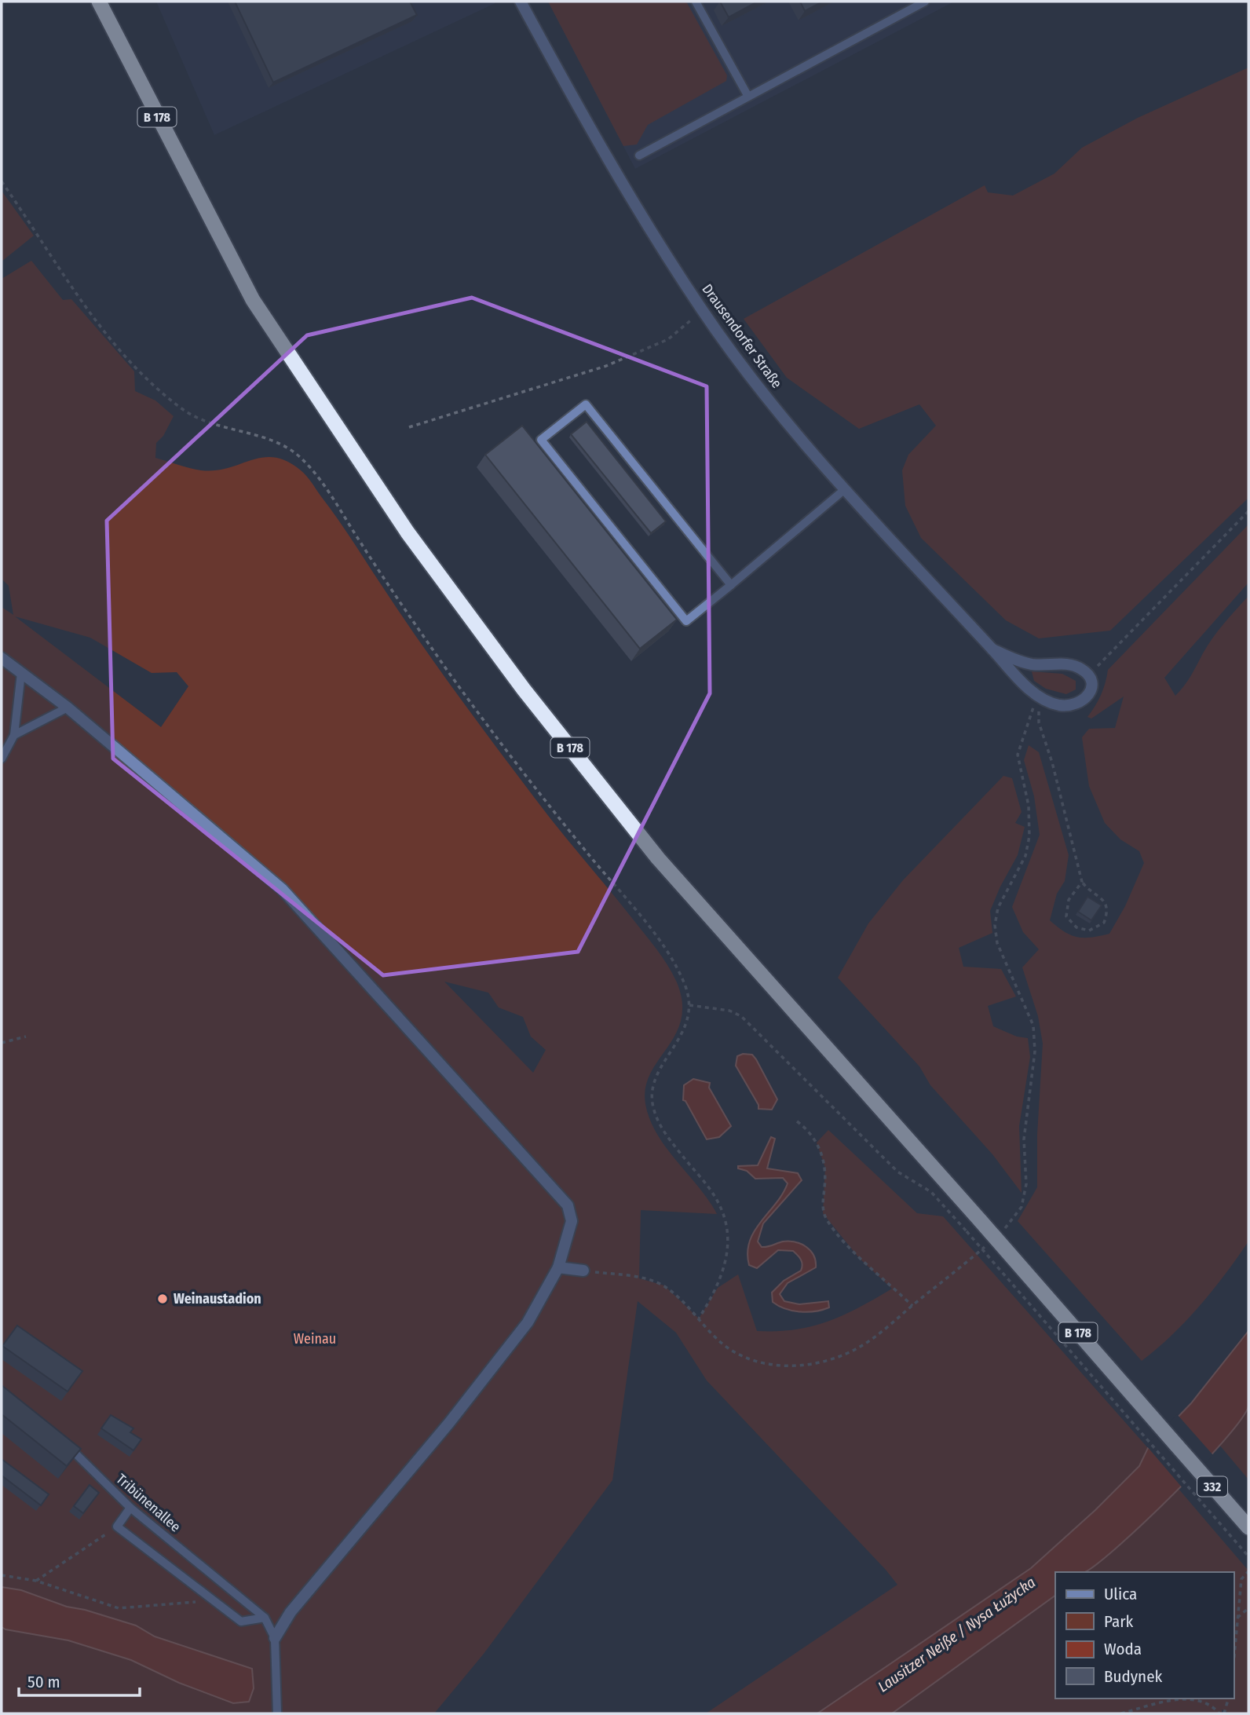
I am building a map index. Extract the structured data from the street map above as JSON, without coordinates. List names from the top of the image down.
{
  "streets": {
    "highway": ["B 178", "332"],
    "street": ["Drausendorfer Straße"],
    "lane": ["Tribünenallee"]
  },
  "crossings": [
    ["B 178", "332"]
  ],
  "water": ["Lausitzer Neiße / Nysa Łużycka"],
  "parks": ["Weinau"],
  "places": ["Weinaustadion"],
  "legend": [
    "Ulica",
    "Park",
    "Woda",
    "Budynek"
  ],
  "scale_bar": "50 m"
}
